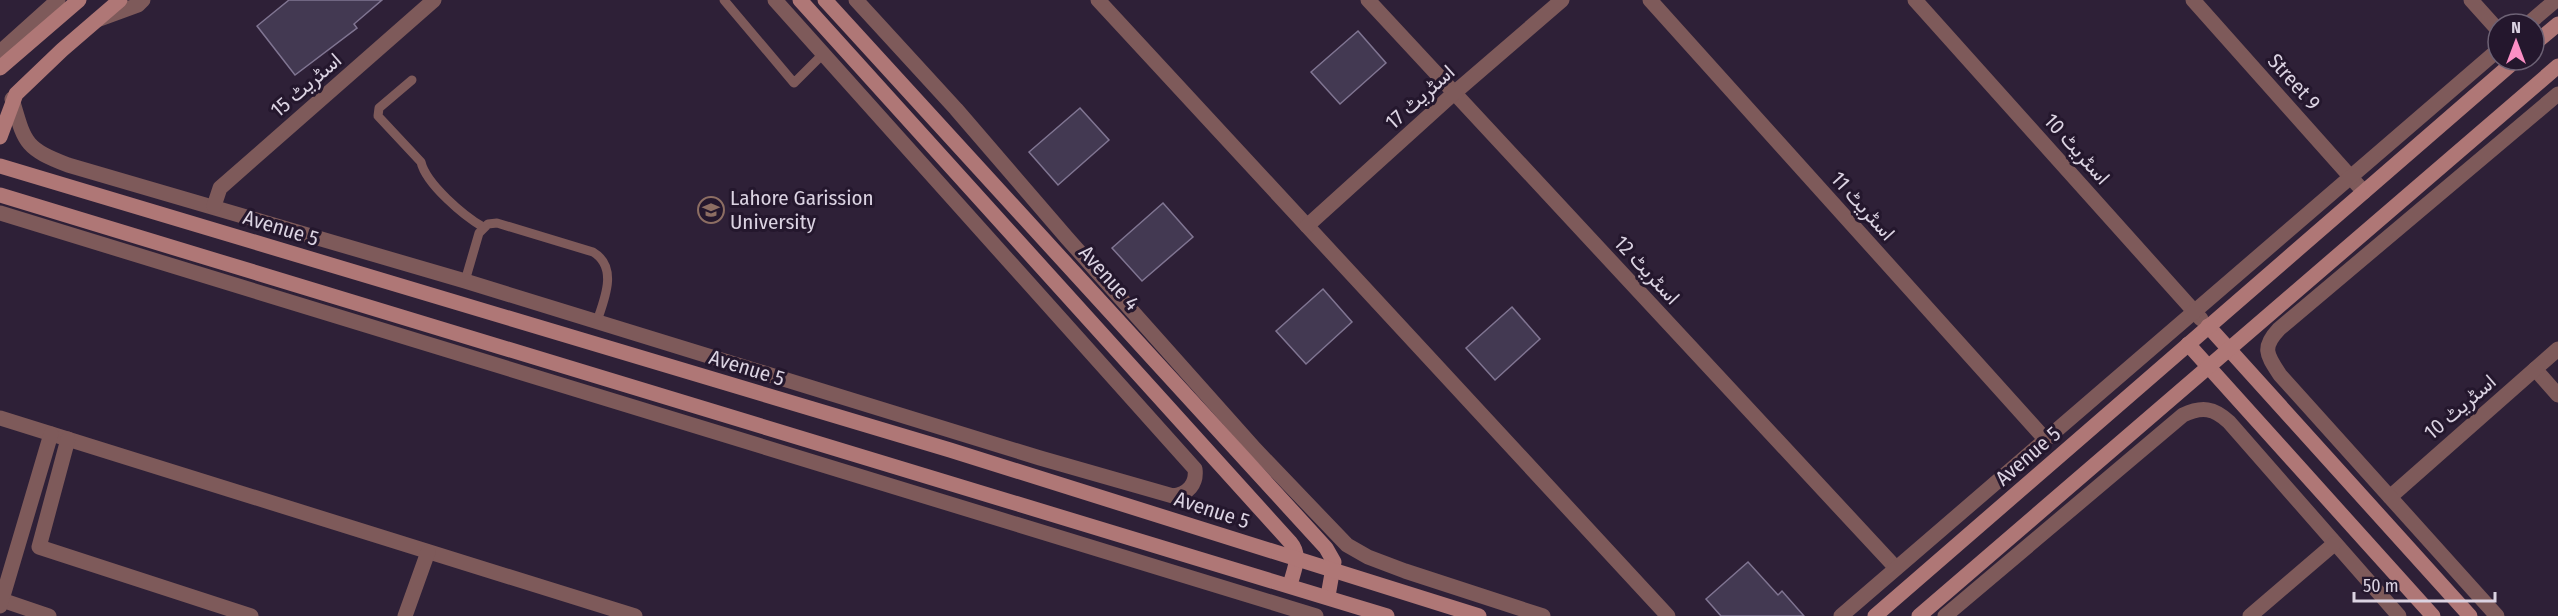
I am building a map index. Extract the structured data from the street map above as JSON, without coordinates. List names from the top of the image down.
{
  "streets": {
    "main road": ["Avenue 5", "Avenue 4"],
    "street": [
      "Street 9",
      "اسٹریٹ 15",
      "اسٹریٹ 17",
      "اسٹریٹ 10",
      "اسٹریٹ 11",
      "اسٹریٹ 12"
    ]
  },
  "crossings": [
    ["Street 9", "Avenue 5"],
    ["اسٹریٹ 17", "اسٹریٹ 12"],
    ["اسٹریٹ 10", "Avenue 5"],
    ["Avenue 5", "Avenue 4"]
  ],
  "places": {
    "school or university": ["Lahore Garission University"]
  },
  "scale_bar": "50 m",
  "north": "top"
}
